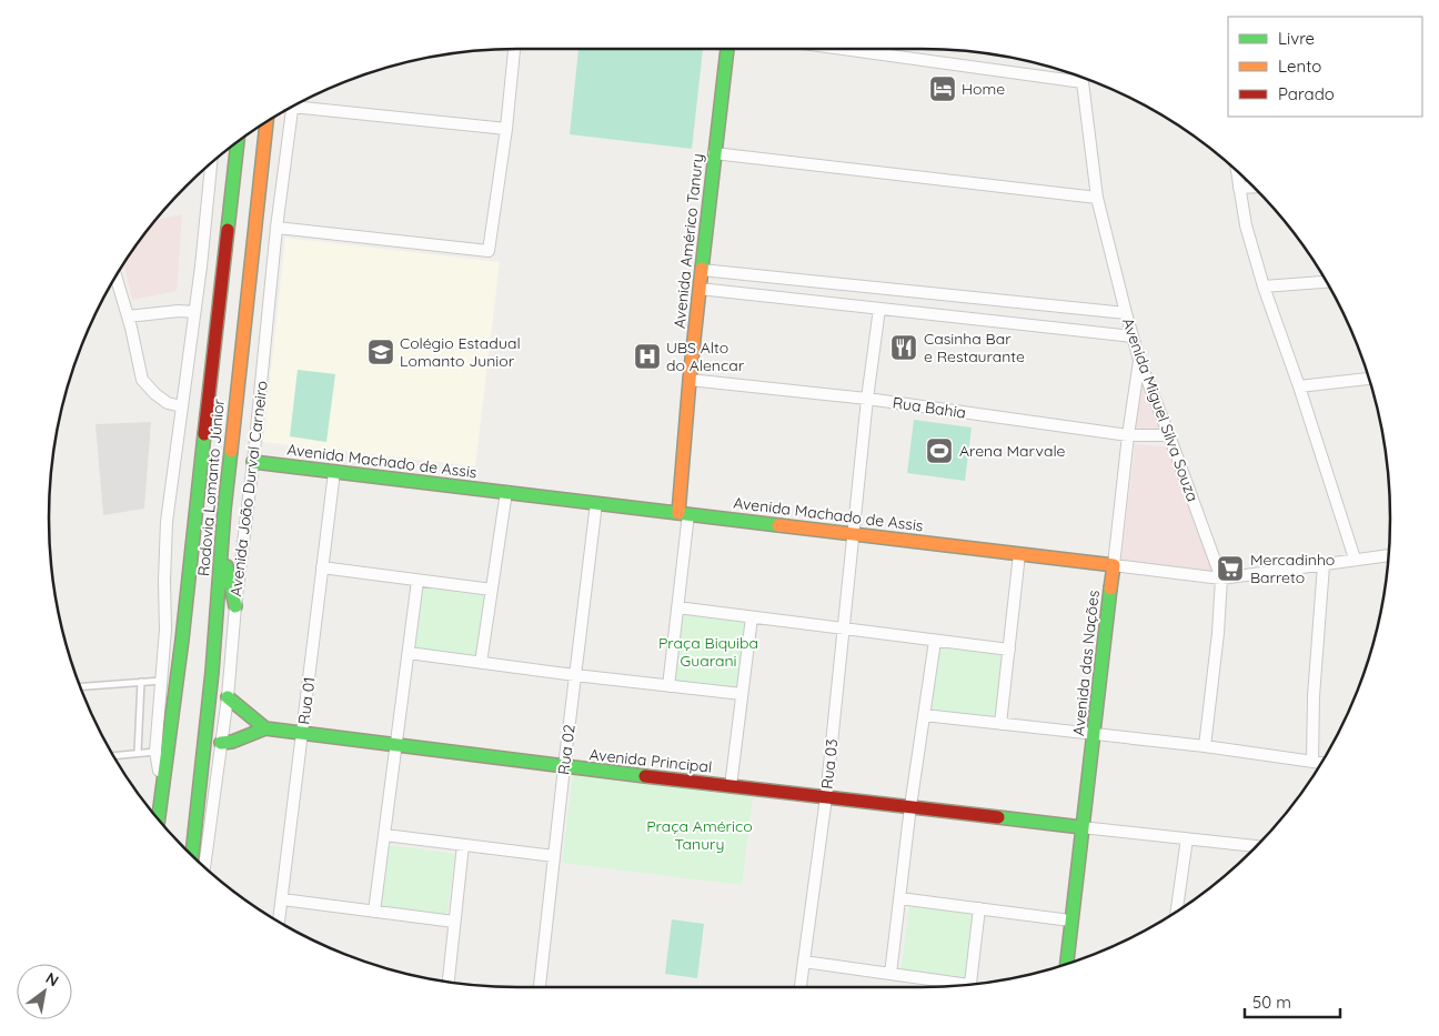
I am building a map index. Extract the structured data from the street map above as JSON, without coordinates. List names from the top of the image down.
{
  "streets": {
    "main road": [
      "Avenida Américo Tanury",
      "Avenida Machado de Assis",
      "Rodovia Lomanto Júnior",
      "Avenida das Nações",
      "Avenida Principal"
    ],
    "street": [
      "Rua Bahia",
      "Avenida Miguel Silva Souza",
      "Avenida João Durval Carneiro",
      "Rua 01",
      "Rua 02",
      "Rua 03"
    ]
  },
  "crossings": [
    ["Avenida Américo Tanury", "Rua Bahia"],
    ["Avenida Américo Tanury", "Avenida Machado de Assis"],
    ["Rua Bahia", "Avenida Miguel Silva Souza"],
    ["Rua Bahia", "Avenida das Nações"],
    ["Rua Bahia", "Rua 03"],
    ["Avenida Miguel Silva Souza", "Avenida Machado de Assis"],
    ["Avenida Miguel Silva Souza", "Avenida das Nações"],
    ["Avenida Machado de Assis", "Avenida João Durval Carneiro"],
    ["Avenida Machado de Assis", "Avenida das Nações"],
    ["Avenida Machado de Assis", "Rua 01"],
    ["Avenida Machado de Assis", "Rua 02"],
    ["Avenida Machado de Assis", "Rua 03"],
    ["Avenida das Nações", "Avenida Principal"],
    ["Rua 01", "Avenida Principal"],
    ["Rua 02", "Avenida Principal"],
    ["Avenida Principal", "Rua 03"]
  ],
  "parks": ["Praça Biquiba Guarani", "Praça Américo Tanury"],
  "places": {
    "hotel": ["Home"],
    "restaurant": ["Casinha Bar e Restaurante"],
    "school or university": ["Colégio Estadual Lomanto Junior"],
    "hospital": ["UBS Alto do Alencar"],
    "sports": ["Arena Marvale"],
    "supermarket": ["Mercadinho Barreto"]
  },
  "legend": ["Livre", "Lento", "Parado"],
  "scale_bar": "50 m",
  "north": "top right"
}
